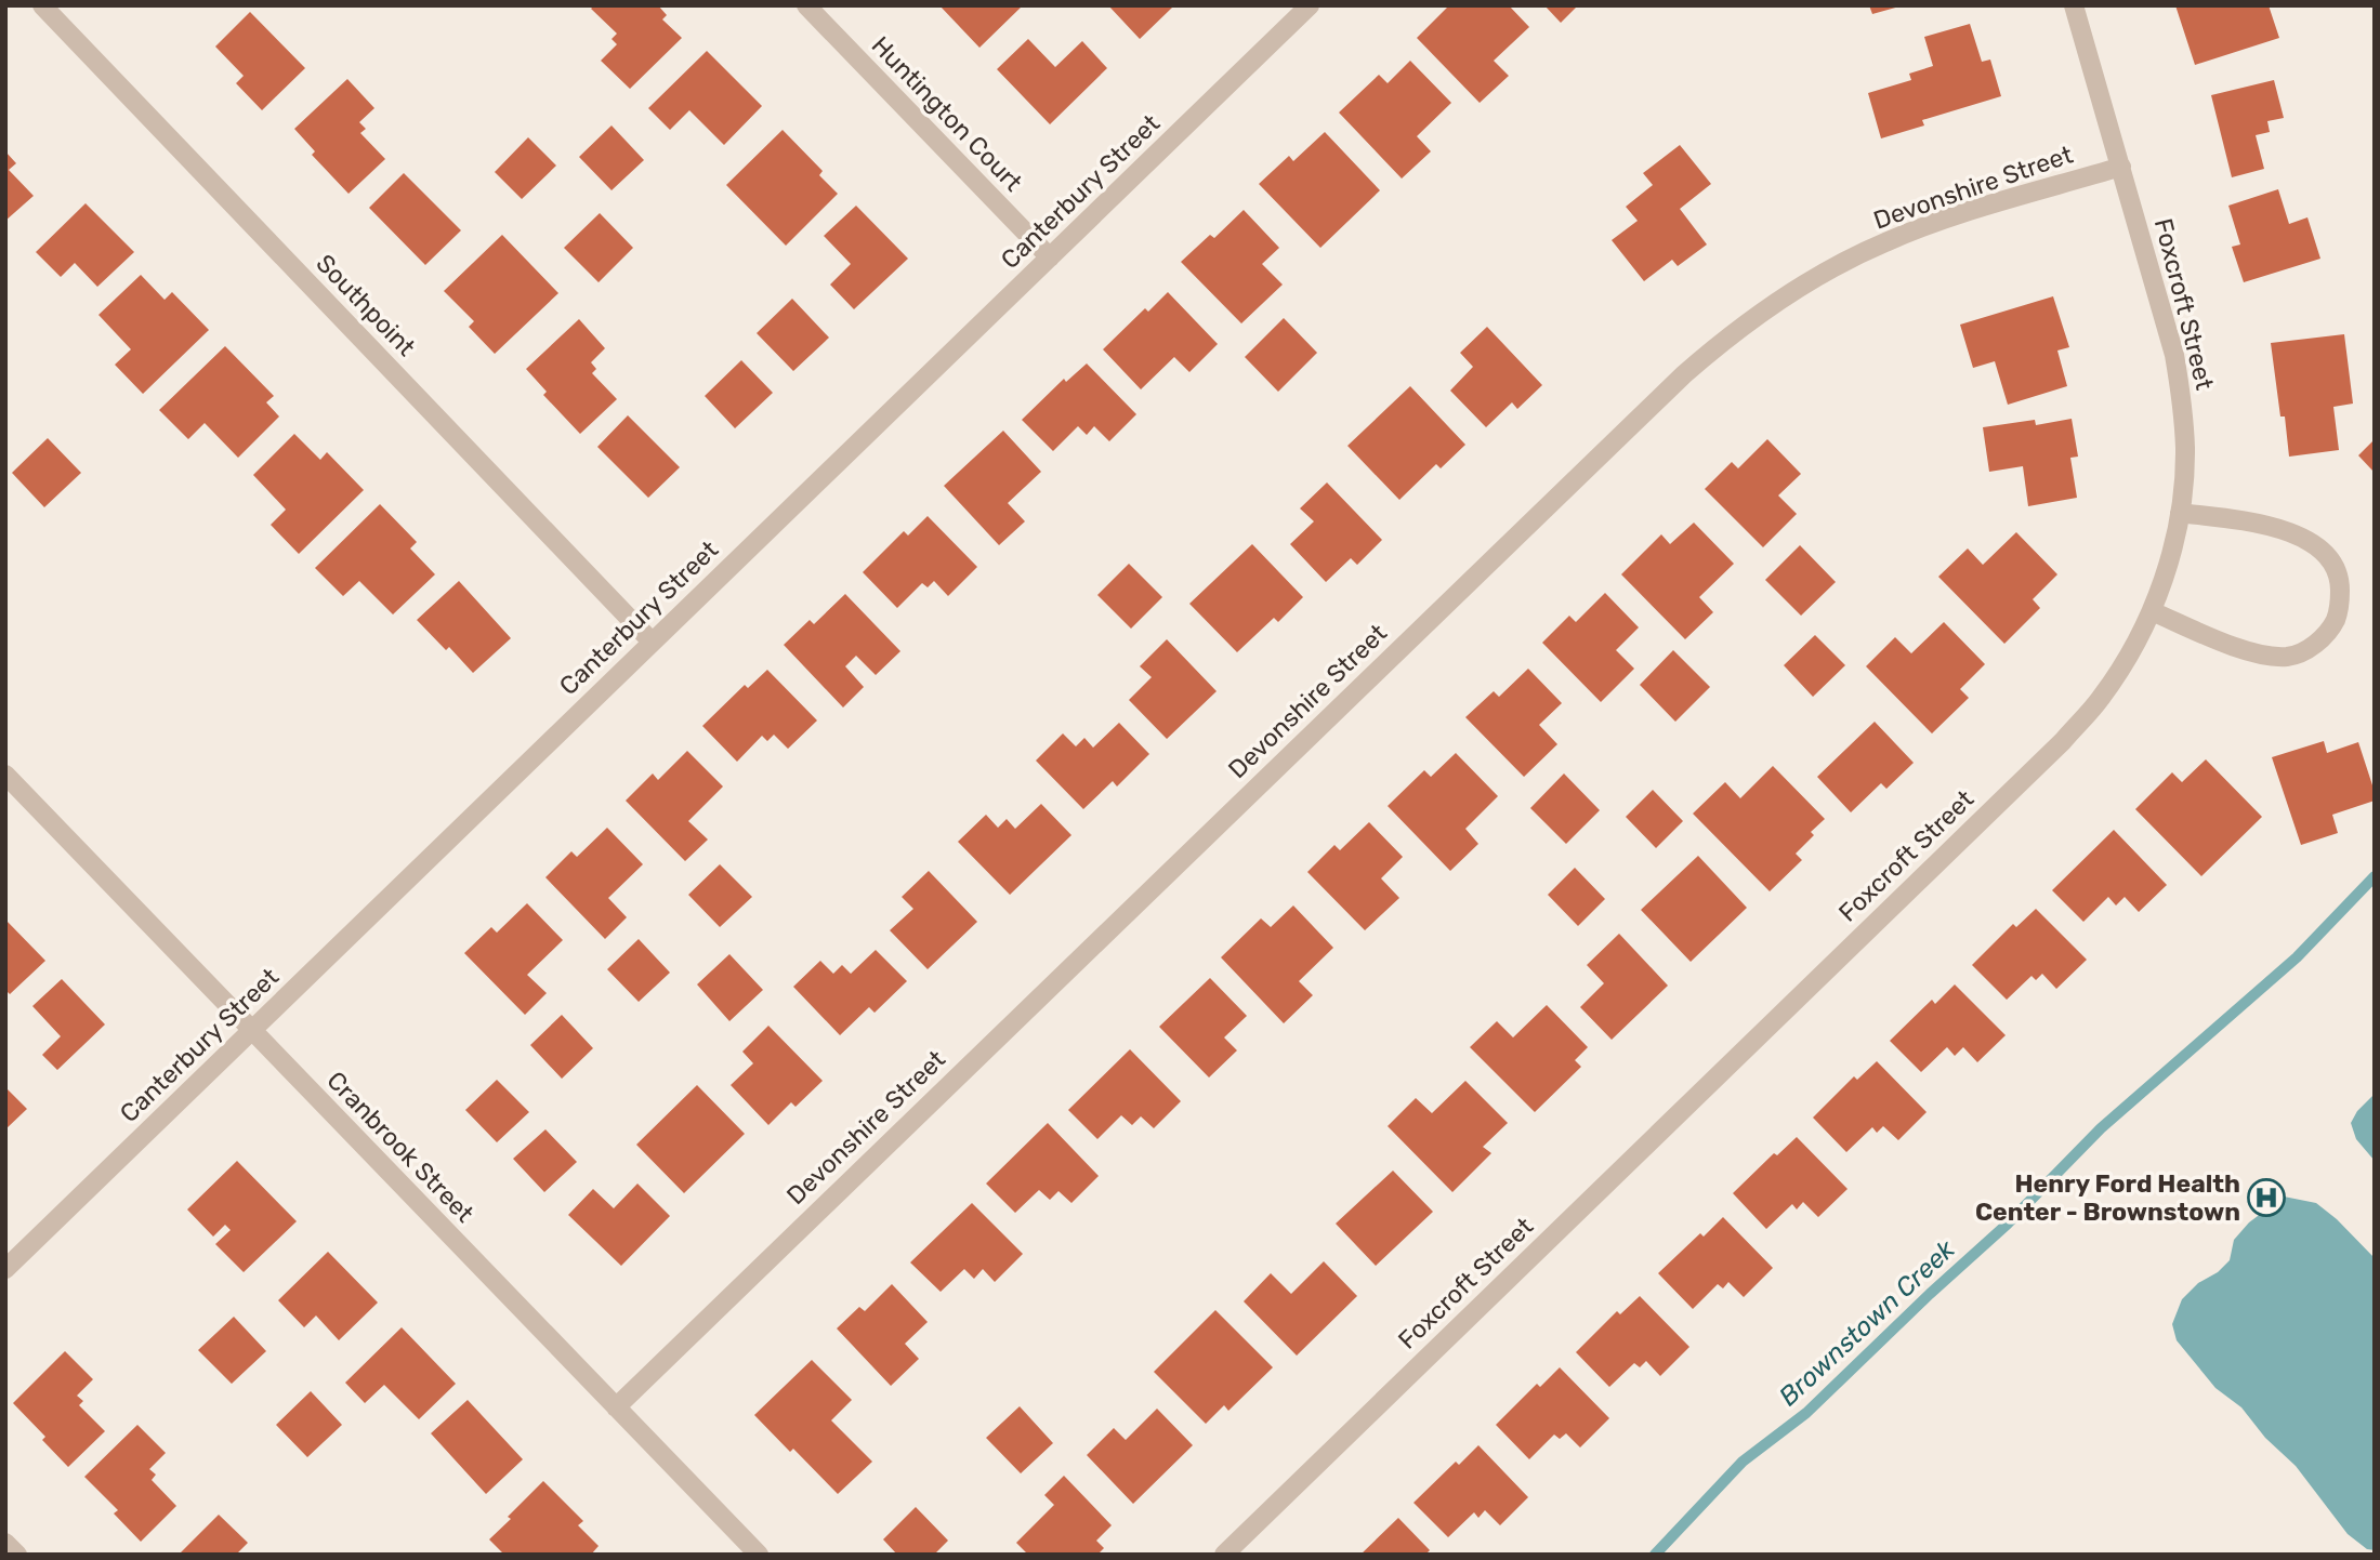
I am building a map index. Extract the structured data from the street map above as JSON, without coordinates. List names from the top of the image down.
{
  "streets": {
    "street": [
      "Huntington Court",
      "Devonshire Street",
      "Canterbury Street",
      "Foxcroft Street",
      "Southpoint",
      "Cranbrook Street"
    ]
  },
  "crossings": [
    ["Huntington Court", "Canterbury Street"],
    ["Devonshire Street", "Foxcroft Street"],
    ["Devonshire Street", "Cranbrook Street"],
    ["Canterbury Street", "Southpoint"],
    ["Canterbury Street", "Cranbrook Street"]
  ],
  "water": ["Brownstown Creek"],
  "places": {
    "hospital": ["Henry Ford Health Center - Brownstown"]
  }
}
